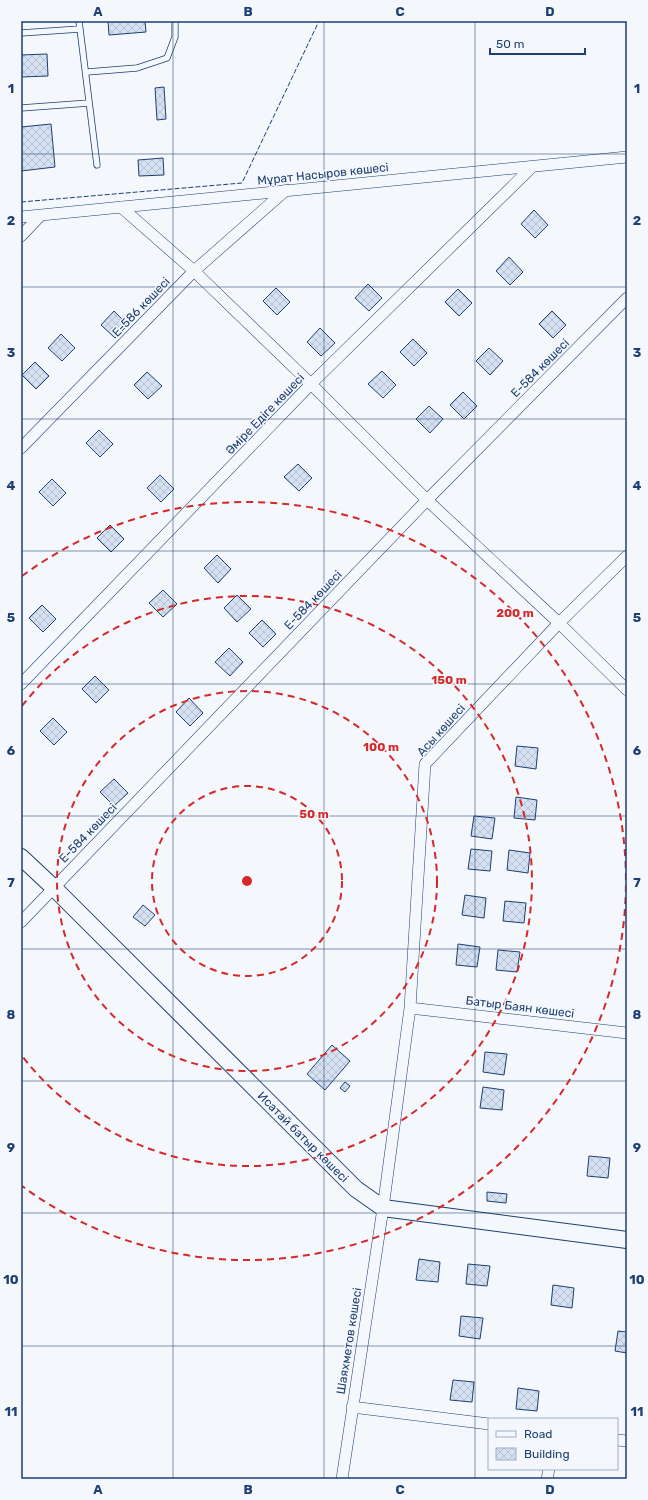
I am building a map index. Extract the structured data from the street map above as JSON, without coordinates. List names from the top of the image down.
{
  "streets": {
    "street": [
      "Мұрат Насыров көшесі",
      "Е-586 көшесі",
      "Е-584 көшесі",
      "Әміре Едіге көшесі",
      "Асы көшесі",
      "Батыр Баян көшесі",
      "Исатай батыр көшесі",
      "Шаяхметов көшесі"
    ]
  },
  "crossings": [
    ["Мұрат Насыров көшесі", "Е-586 көшесі"],
    ["Мұрат Насыров көшесі", "Әміре Едіге көшесі"],
    ["Е-584 көшесі", "Исатай батыр көшесі"],
    ["Асы көшесі", "Батыр Баян көшесі"],
    ["Асы көшесі", "Исатай батыр көшесі"],
    ["Асы көшесі", "Шаяхметов көшесі"],
    ["Исатай батыр көшесі", "Шаяхметов көшесі"]
  ],
  "legend": ["Road", "Building"],
  "scale_bar": "50 m",
  "grid": {
    "columns": [
      "A",
      "B",
      "C",
      "D"
    ],
    "rows": [
      "1",
      "2",
      "3",
      "4",
      "5",
      "6",
      "7",
      "8",
      "9",
      "10",
      "11"
    ]
  },
  "rings": [
    "200 m",
    "150 m",
    "100 m",
    "50 m"
  ]
}
